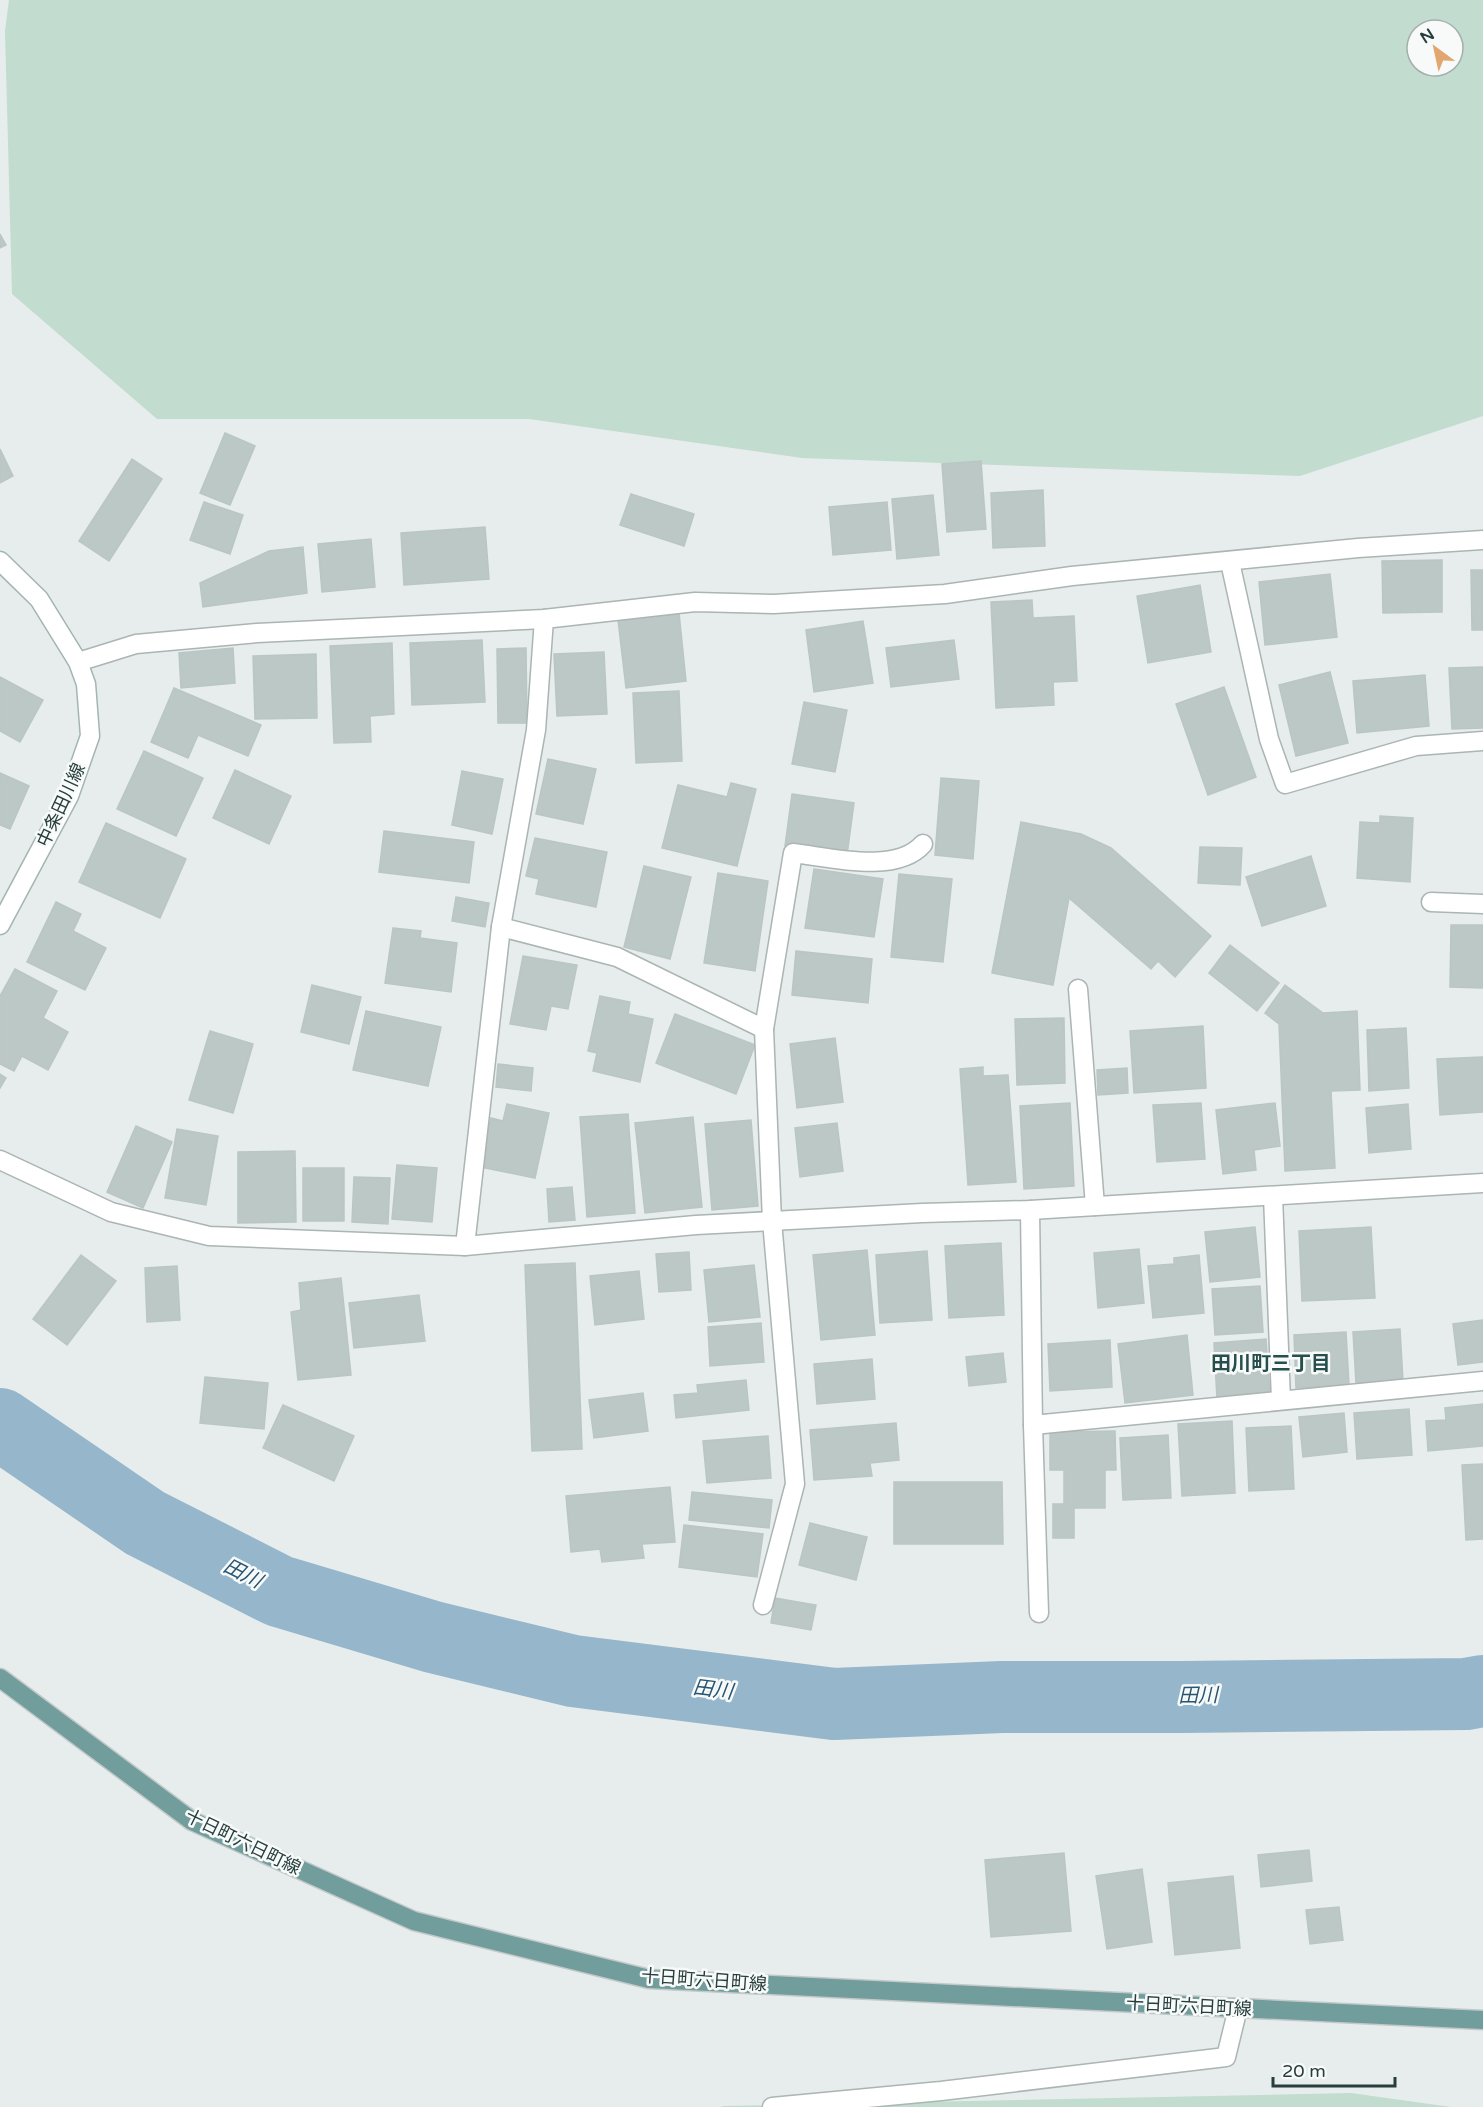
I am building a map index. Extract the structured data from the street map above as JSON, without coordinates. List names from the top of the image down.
{
  "streets": {
    "main road": ["十日町六日町線"],
    "street": ["中条田川線"]
  },
  "districts": ["田川町三丁目"],
  "water": ["田川"],
  "scale_bar": "20 m",
  "north": "top left"
}
